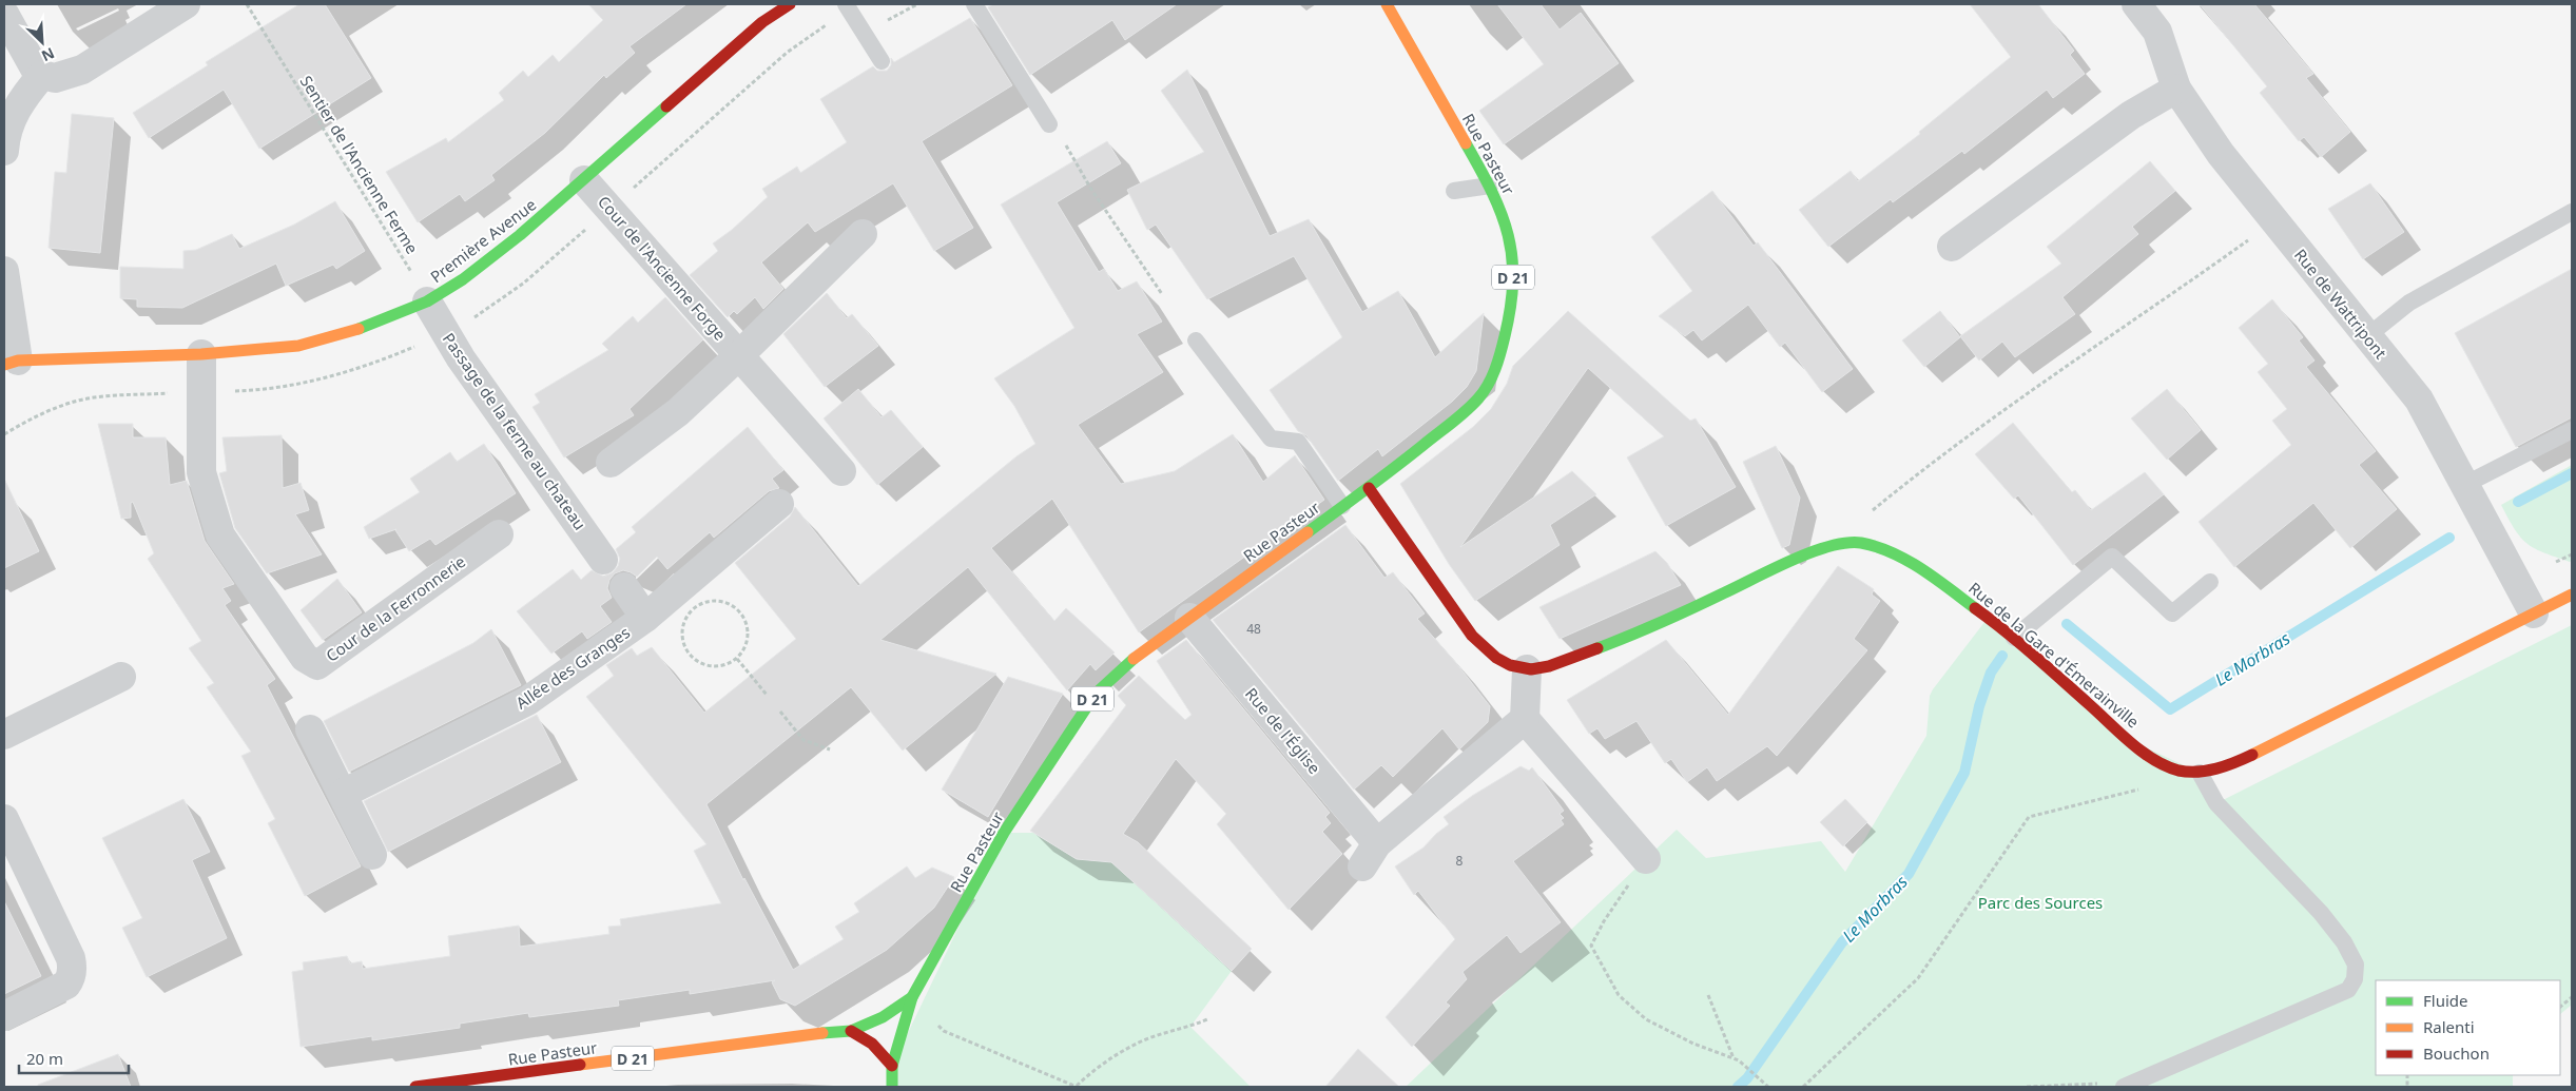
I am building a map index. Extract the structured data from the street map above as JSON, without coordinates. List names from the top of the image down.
{
  "streets": {
    "main road": [
      "Rue Pasteur",
      "Première Avenue",
      "D 21",
      "Rue de la Gare d'Émerainville"
    ],
    "street": [
      "Cour de l'Ancienne Forge",
      "Rue de Wattripont",
      "Passage de la ferme au chateau",
      "Cour de la Ferronnerie",
      "Allée des Granges",
      "Rue de l'Église"
    ],
    "path": ["Sentier de l'Ancienne Ferme"]
  },
  "crossings": [
    ["Rue Pasteur", "Rue de la Gare d'Émerainville"],
    ["Rue Pasteur", "Rue de l'Église"],
    ["Première Avenue", "Cour de l'Ancienne Forge"],
    ["Première Avenue", "Passage de la ferme au chateau"],
    ["Première Avenue", "Cour de la Ferronnerie"],
    ["Rue de Wattripont", "Rue de la Gare d'Émerainville"]
  ],
  "water": ["Le Morbras"],
  "parks": ["Parc des Sources"],
  "house_numbers": ["48", "8"],
  "legend": ["Fluide", "Ralenti", "Bouchon"],
  "scale_bar": "20 m",
  "north": "bottom right"
}
